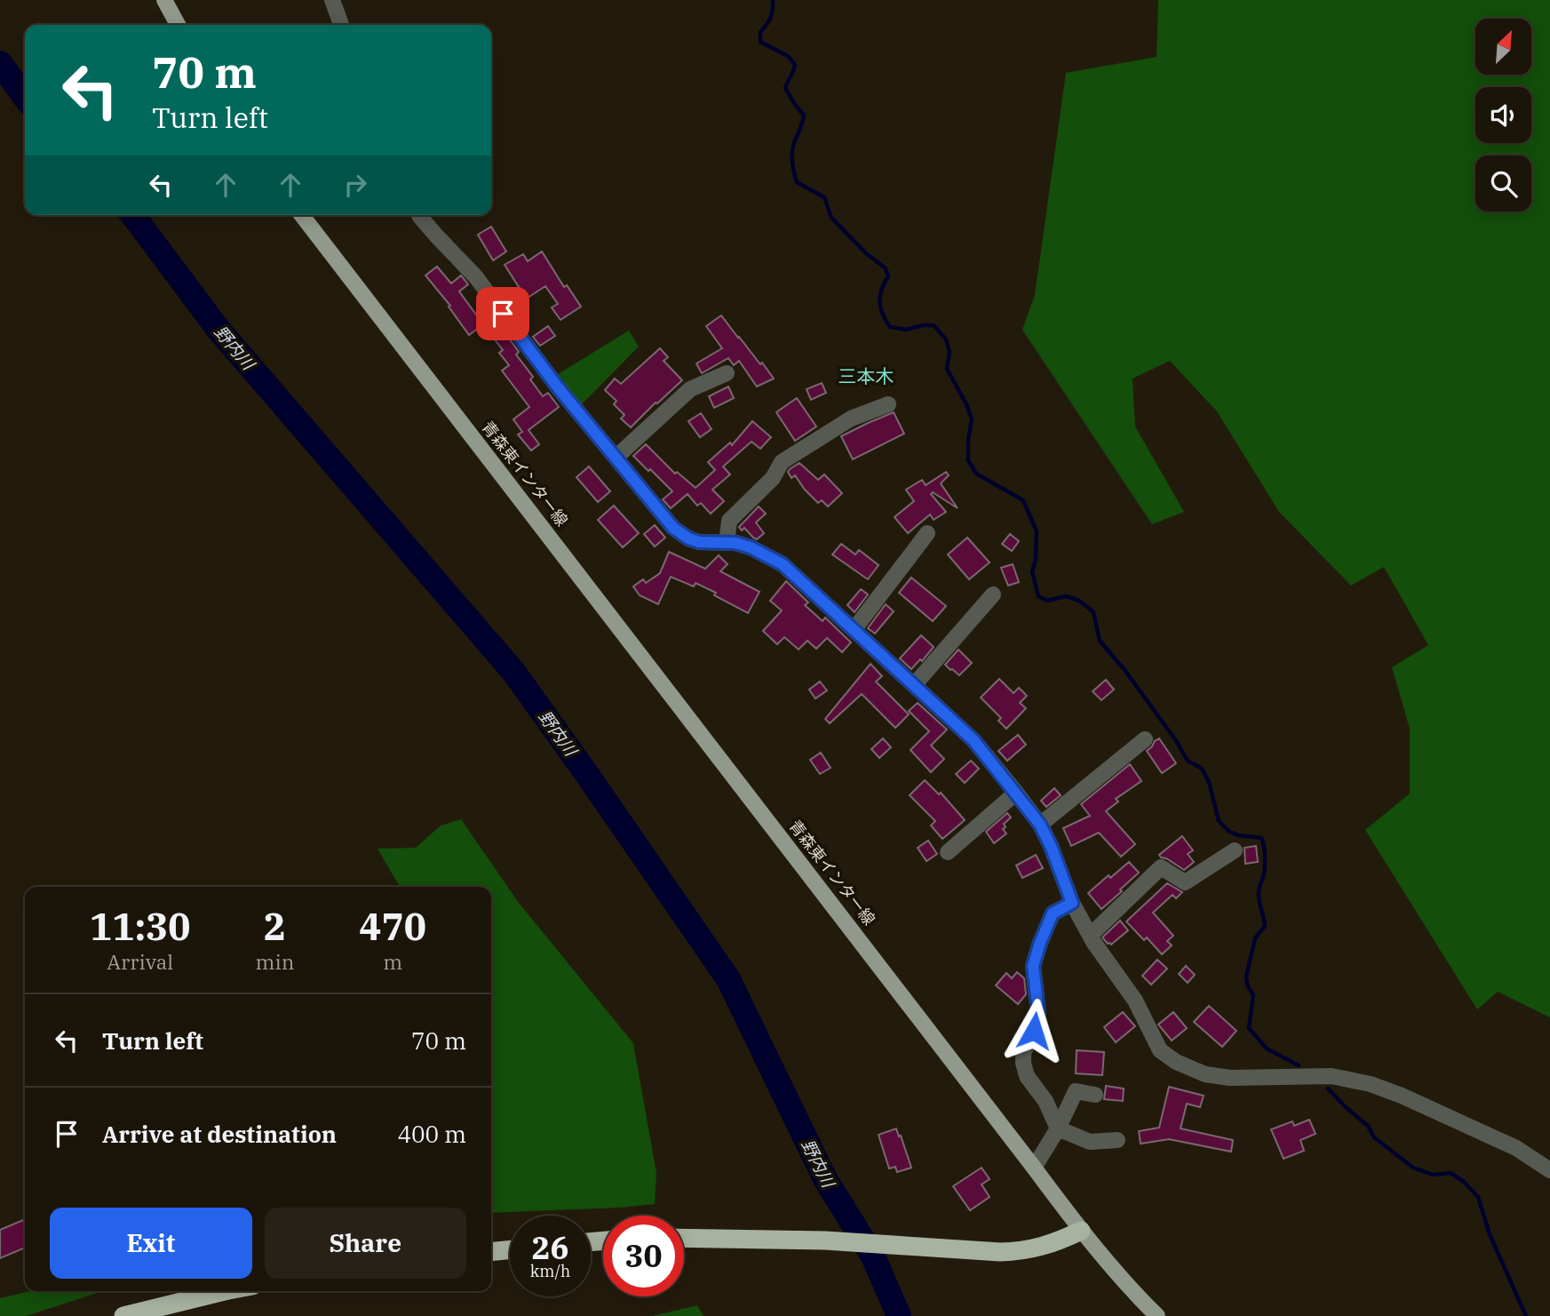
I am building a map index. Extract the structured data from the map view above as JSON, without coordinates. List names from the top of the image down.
{
  "streets": {
    "main road": ["青森東インター線"]
  },
  "districts": ["三本木"],
  "water": ["野内川"],
  "north": "top right",
  "page": {
    "turn": ["70 m", "Turn left"],
    "eta": [
      "11:30",
      "Arrival",
      "2",
      "min",
      "470",
      "m"
    ],
    "list": [
      {
        "name": "Turn left",
        "value": "70 m"
      },
      {
        "name": "Arrive at destination",
        "value": "400 m"
      }
    ],
    "buttons": ["Exit", "Share"],
    "speed": "26 km/h",
    "limit": "30"
  }
}
